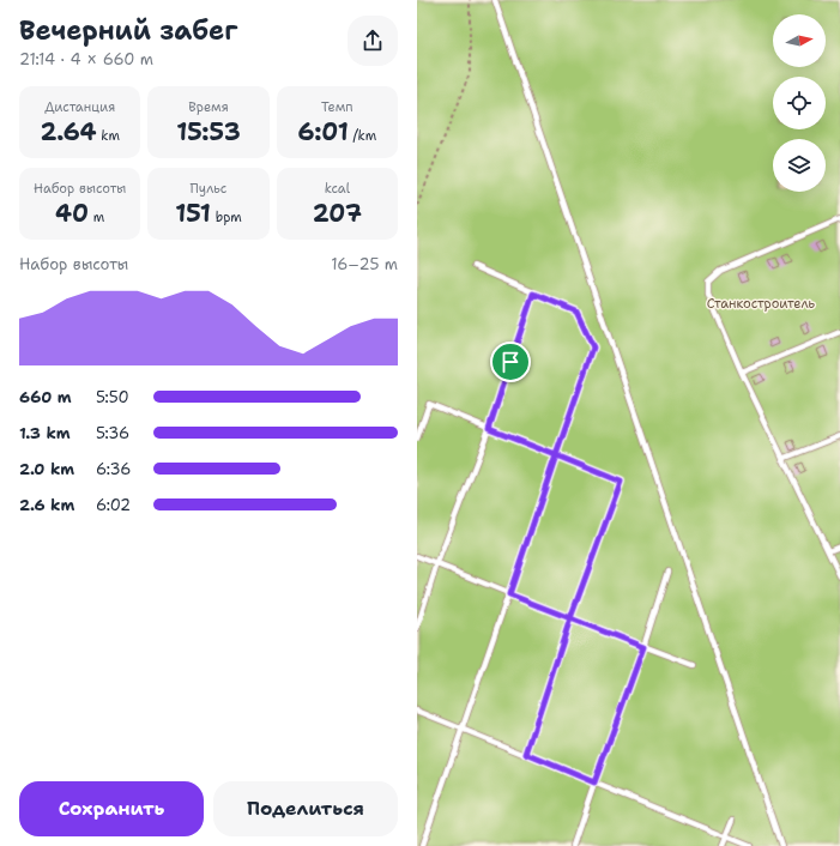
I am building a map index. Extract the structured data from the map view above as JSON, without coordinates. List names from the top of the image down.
{
  "parks": ["Станкостроитель"],
  "north": "right",
  "page": {
    "heading": ["Вечерний забег", "21:14 · 4 × 660 m"],
    "stats": [
      ["Дистанция", "2.64 km"],
      ["Время", "15:53"],
      ["Темп", "6:01 /km"],
      ["Набор высоты", "40 m"],
      ["Пульс", "151 bpm"],
      ["kcal", "207"]
    ],
    "chart": ["Набор высоты", "16–25 m"],
    "list": [
      {
        "name": "660 m",
        "note": "5:50"
      },
      {
        "name": "1.3 km",
        "note": "5:36"
      },
      {
        "name": "2.0 km",
        "note": "6:36"
      },
      {
        "name": "2.6 km",
        "note": "6:02"
      }
    ],
    "buttons": ["Сохранить", "Поделиться"]
  }
}
